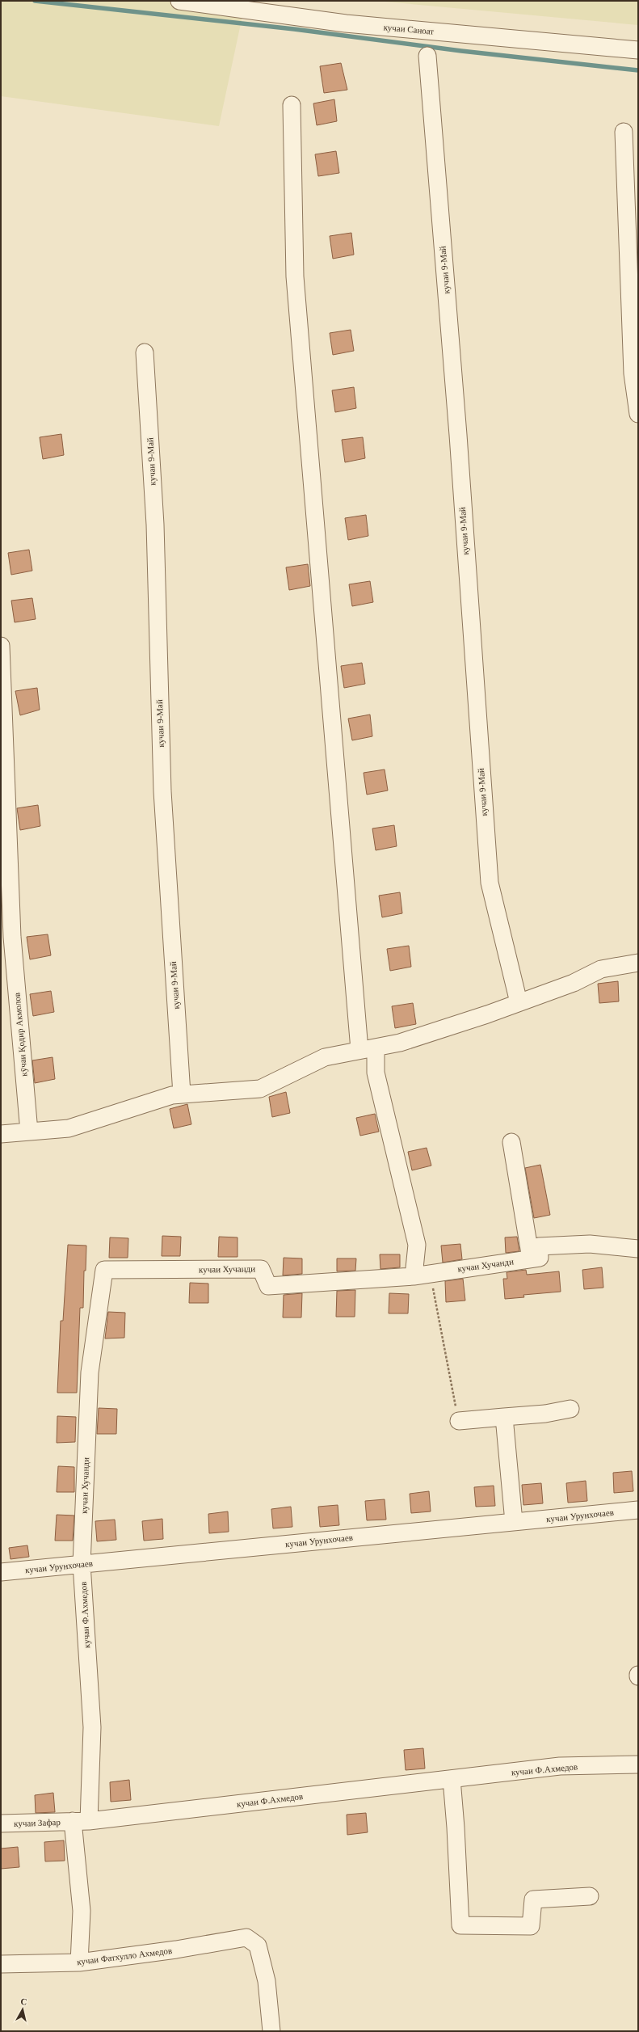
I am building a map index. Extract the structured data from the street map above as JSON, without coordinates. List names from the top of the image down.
{
  "streets": {
    "street": [
      "кучаи Саноат",
      "кучаи 9-Май",
      "кӯчаи Қодир Акмолов",
      "кучаи Хучанди",
      "кучаи Урунхочаев",
      "кучаи Ф.Ахмедов",
      "кучаи Зафар",
      "кучаи Фатхулло Ахмедов"
    ]
  },
  "crossings": [
    ["кучаи Хучанди", "кучаи Урунхочаев"],
    ["кучаи Хучанди", "кучаи Ф.Ахмедов"],
    ["кучаи Урунхочаев", "кучаи Ф.Ахмедов"],
    ["кучаи Ф.Ахмедов", "кучаи Зафар"]
  ],
  "north": "top"
}
